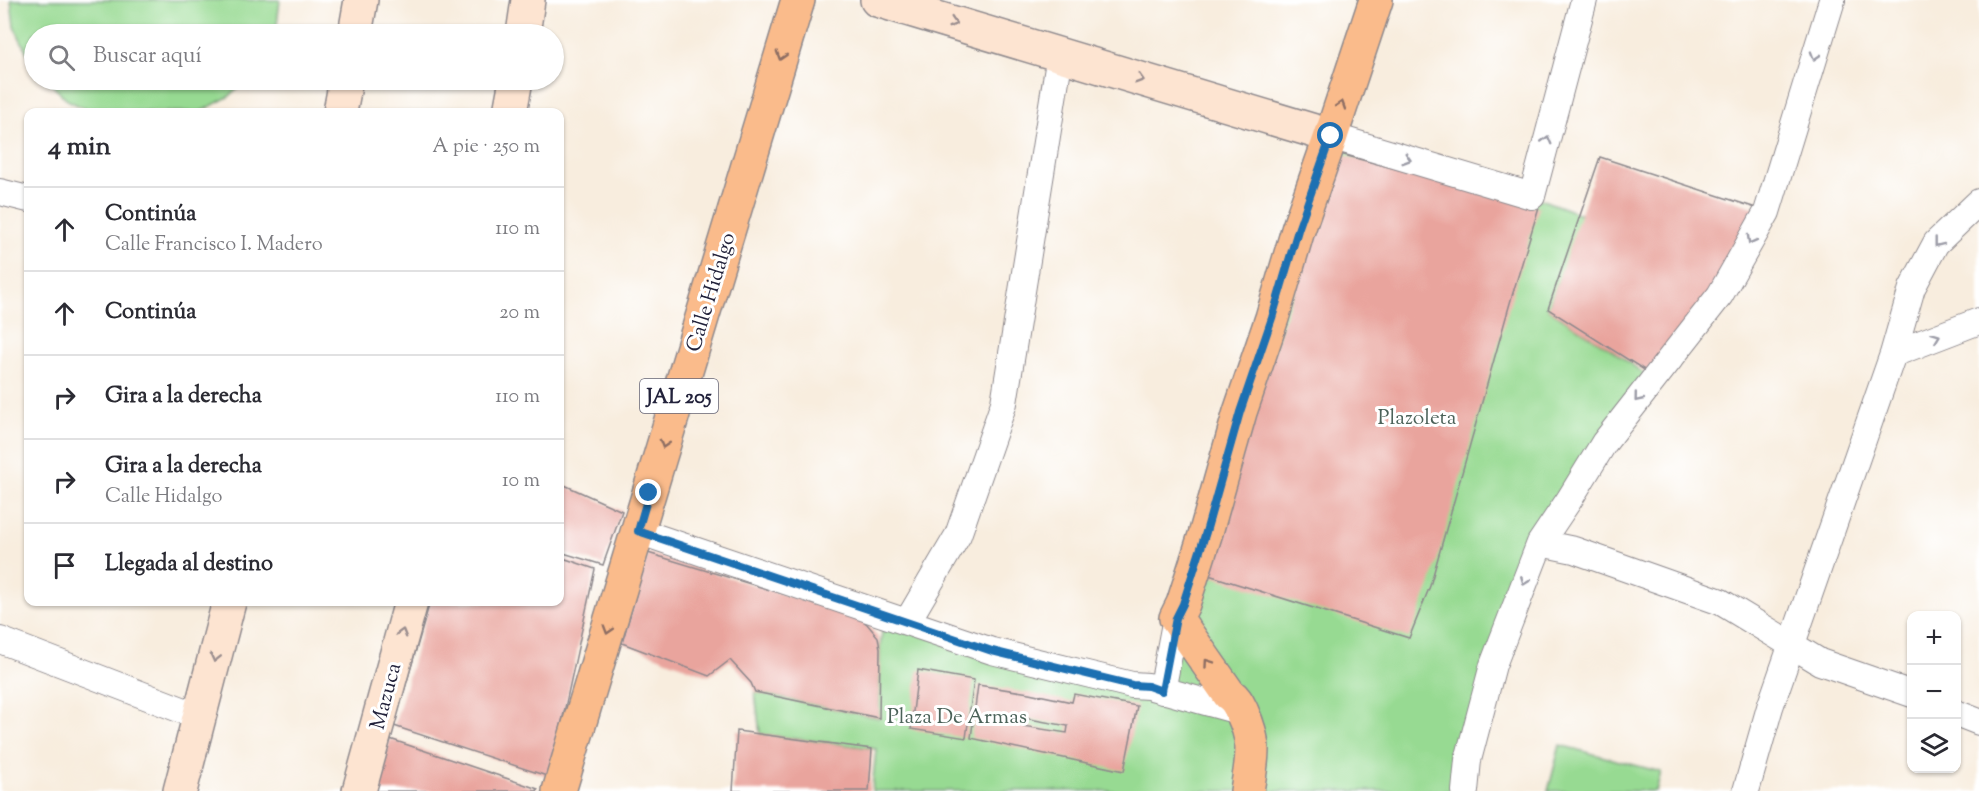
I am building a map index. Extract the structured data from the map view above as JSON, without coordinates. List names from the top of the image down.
{
  "streets": {
    "main road": ["Calle Hidalgo", "JAL 205", "Mazuca"]
  },
  "one_way": ["Calle Hidalgo"],
  "parks": ["Plazoleta", "Plaza De Armas"],
  "page": {
    "search": "Buscar aquí",
    "heading": ["4 min", "A pie · 250 m"],
    "list": [
      ["Continúa", "Calle Francisco I. Madero", "110 m"],
      ["Continúa", "20 m"],
      ["Gira a la derecha", "110 m"],
      ["Gira a la derecha", "Calle Hidalgo", "10 m"],
      "Llegada al destino"
    ],
    "map_buttons": ["+", "−"]
  }
}
